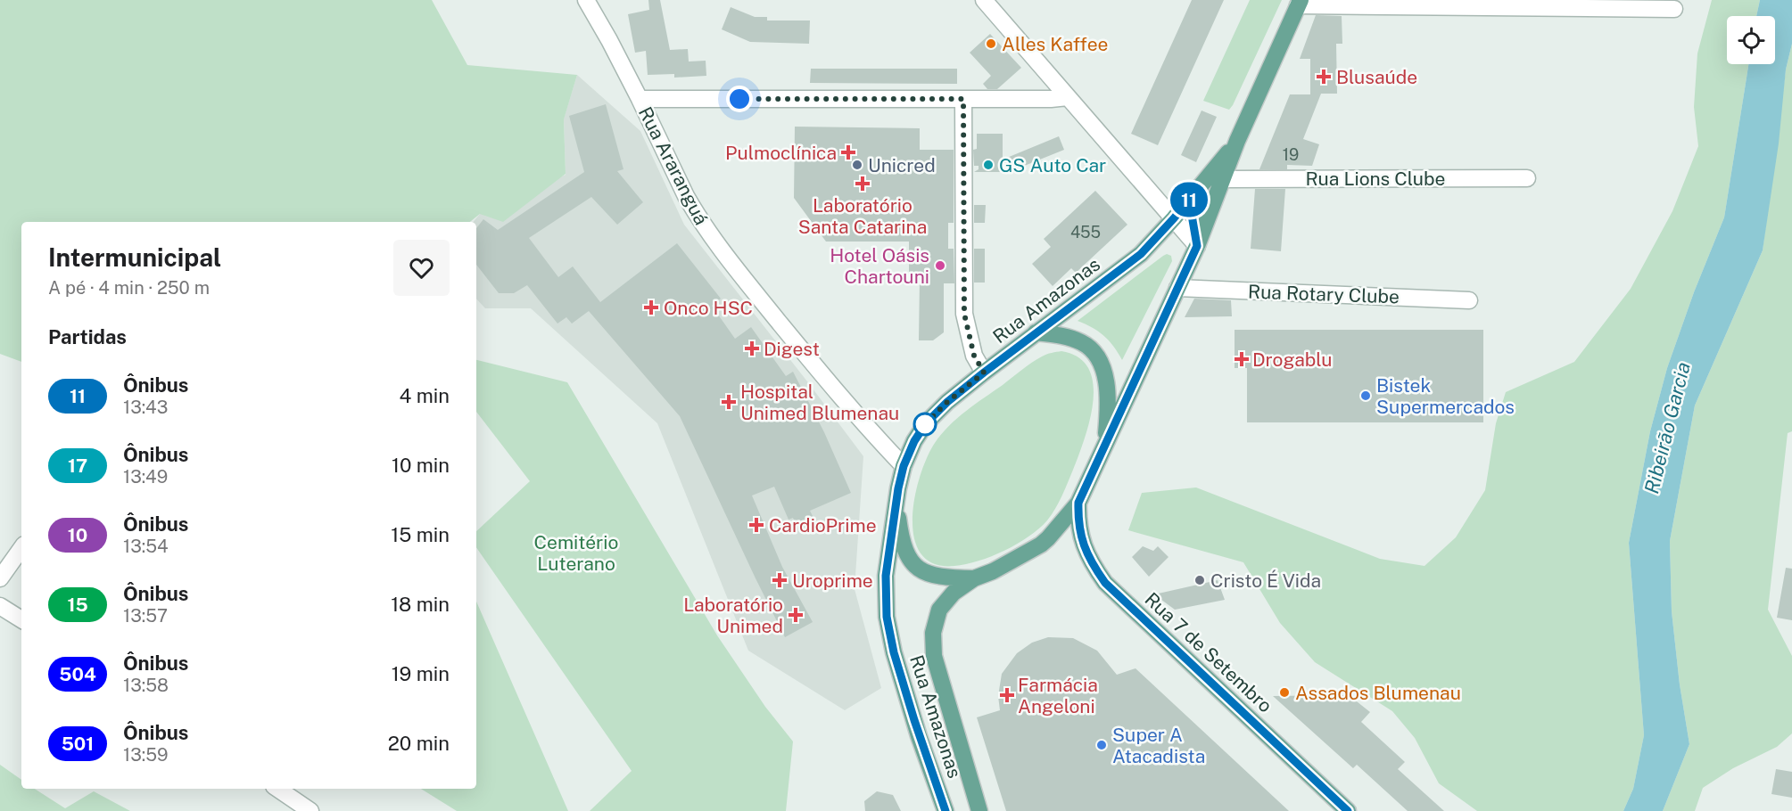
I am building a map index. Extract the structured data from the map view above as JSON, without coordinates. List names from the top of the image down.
{
  "streets": {
    "main road": ["Rua Amazonas", "Rua 7 de Setembro"],
    "street": ["Rua Araranguá", "Rua Lions Clube", "Rua Rotary Clube"]
  },
  "crossings": [
    ["Rua Araranguá", "Rua Amazonas"],
    ["Rua Lions Clube", "Rua Amazonas"],
    ["Rua Rotary Clube", "Rua Amazonas"],
    ["Rua Amazonas", "Rua 7 de Setembro"]
  ],
  "water": ["Ribeirão Garcia"],
  "parks": ["Cemitério Luterano"],
  "places": {
    "other": [
      "Alles Kaffee",
      "Unicred",
      "GS Auto Car",
      "Hotel Oásis Chartouni",
      "Bistek Supermercados",
      "Cristo É Vida",
      "Assados Blumenau",
      "Super A Atacadista"
    ],
    "health": [
      "Blusaúde",
      "Pulmoclínica",
      "Laboratório Santa Catarina",
      "Onco HSC",
      "Digest",
      "Drogablu",
      "Hospital Unimed Blumenau",
      "CardioPrime",
      "Uroprime",
      "Laboratório Unimed",
      "Farmácia Angeloni"
    ]
  },
  "lines": ["bus line 11"],
  "house_numbers": ["19", "455"],
  "page": {
    "on_map": "11",
    "heading": [
      ["Intermunicipal", "A pé · 4 min · 250 m"],
      "Partidas"
    ],
    "list": [
      {
        "mark": "11",
        "name": "Ônibus",
        "note": "13:43",
        "value": "4 min"
      },
      {
        "mark": "17",
        "name": "Ônibus",
        "note": "13:49",
        "value": "10 min"
      },
      {
        "mark": "10",
        "name": "Ônibus",
        "note": "13:54",
        "value": "15 min"
      },
      {
        "mark": "15",
        "name": "Ônibus",
        "note": "13:57",
        "value": "18 min"
      },
      {
        "mark": "504",
        "name": "Ônibus",
        "note": "13:58",
        "value": "19 min"
      },
      {
        "mark": "501",
        "name": "Ônibus",
        "note": "13:59",
        "value": "20 min"
      }
    ]
  }
}
